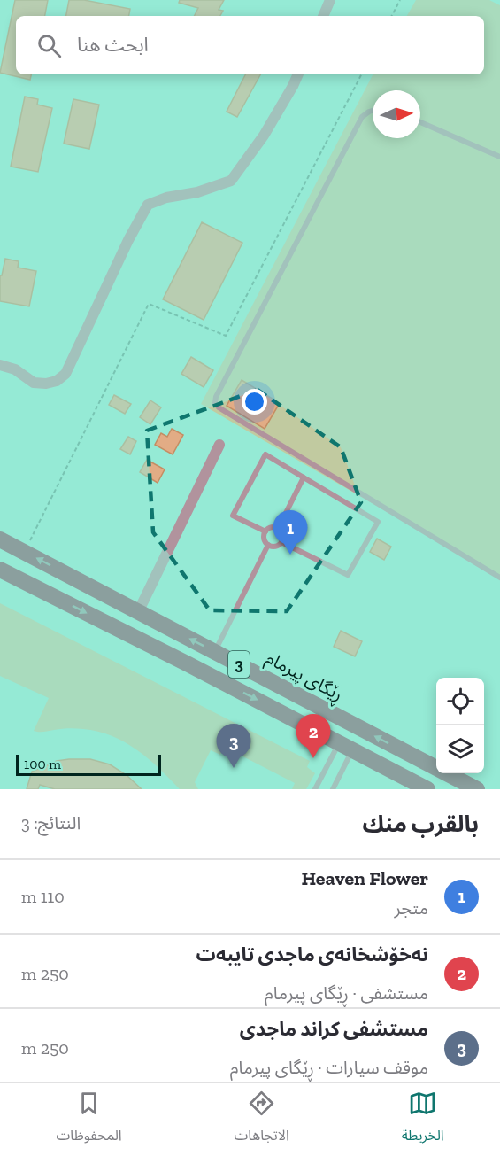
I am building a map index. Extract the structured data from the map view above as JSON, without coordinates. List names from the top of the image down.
{
  "streets": {
    "highway": ["3", "ڕێگای پیرمام"]
  },
  "scale_bar": "100 m",
  "north": "right",
  "page": {
    "search": "ابحث هنا",
    "pins": ["1", "2", "3"],
    "scale": "100 m",
    "heading": ["بالقرب منك", "النتائج: 3"],
    "list": [
      {
        "mark": "1",
        "name": "Heaven Flower",
        "note": "متجر",
        "value": "110 m"
      },
      {
        "mark": "2",
        "name": "نەخۆشخانەی ماجدی تایبەت",
        "note": "مستشفى · ڕێگای پیرمام",
        "value": "250 m"
      },
      {
        "mark": "3",
        "name": "مستشفی کراند ماجدی",
        "note": "موقف سيارات · ڕێگای پیرمام",
        "value": "250 m"
      }
    ],
    "nav": ["الخريطة", "الاتجاهات", "المحفوظات"]
  }
}
